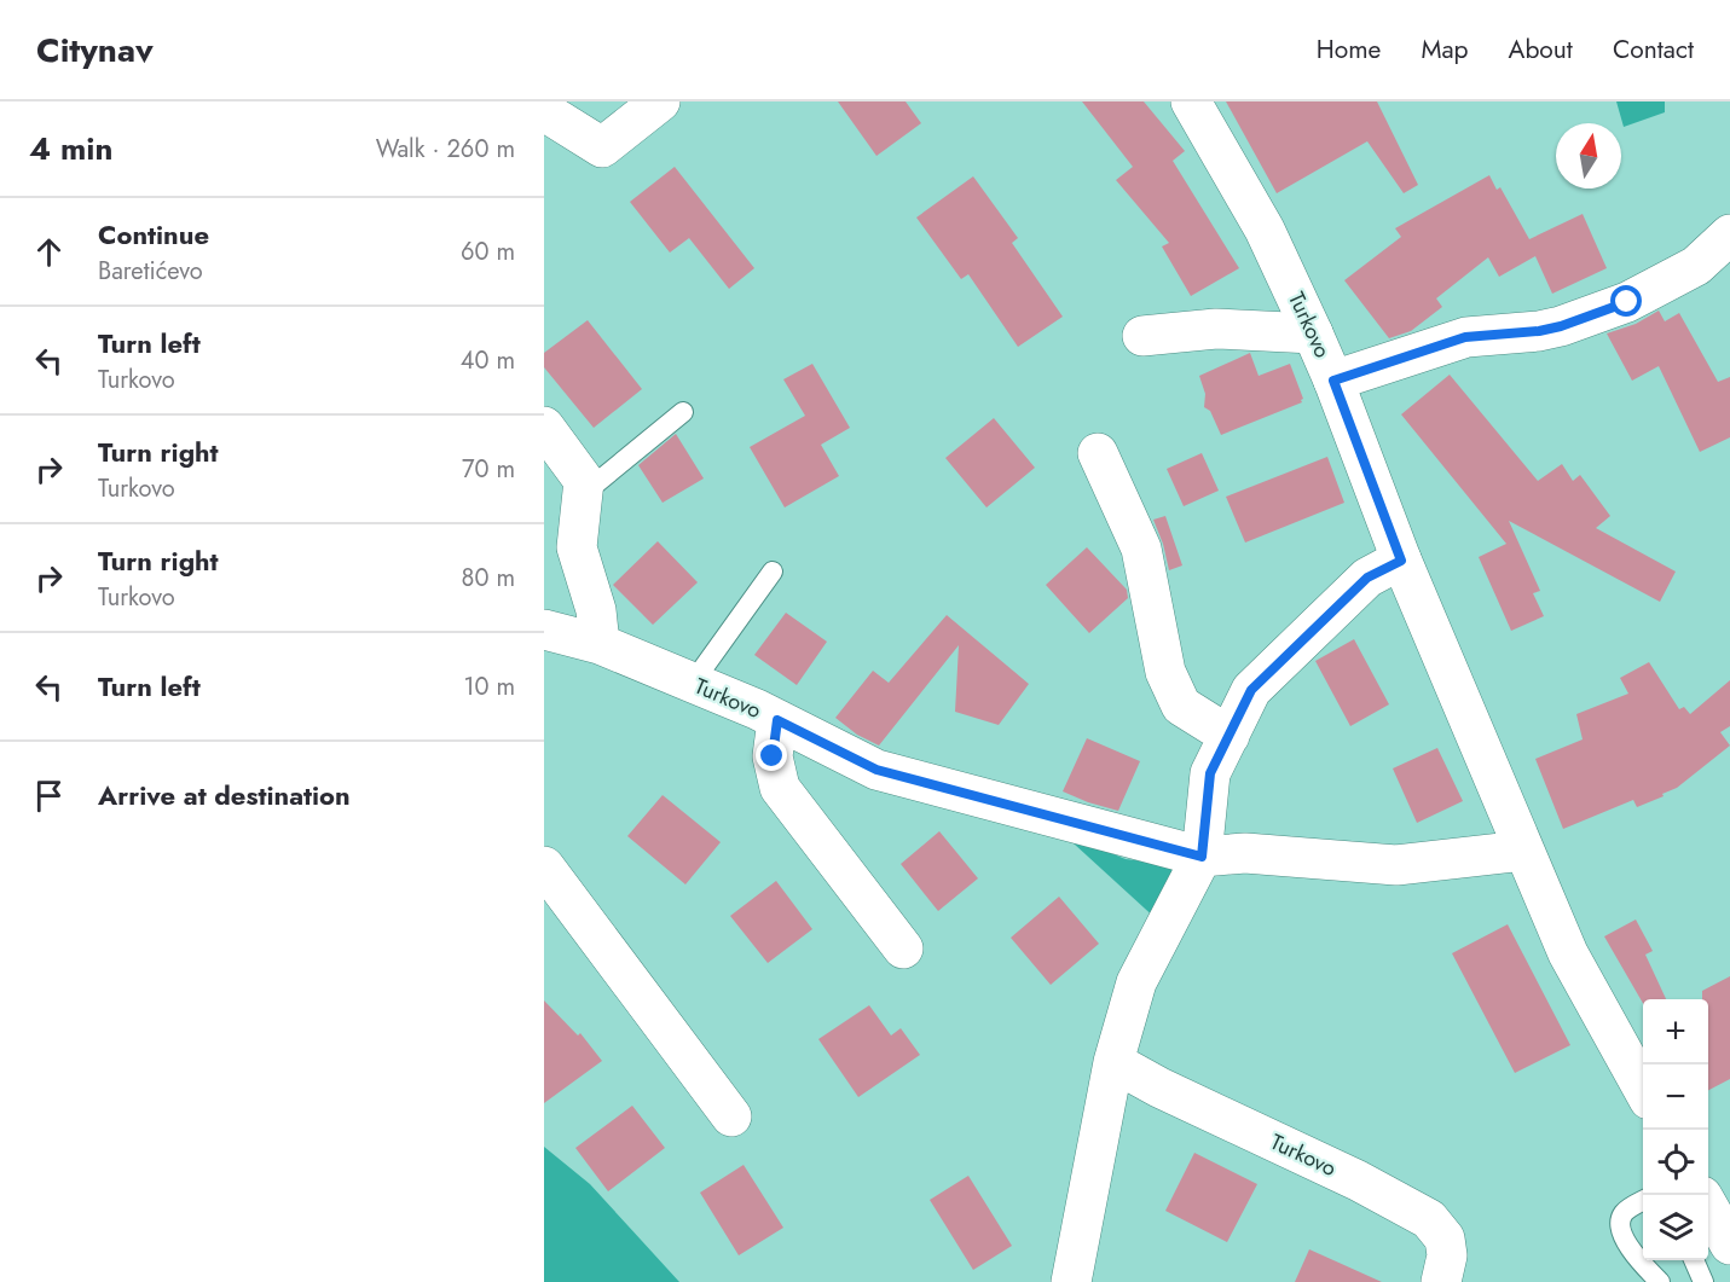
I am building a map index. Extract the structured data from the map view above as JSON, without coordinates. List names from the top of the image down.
{
  "streets": {
    "street": ["Turkovo"]
  },
  "north": "top",
  "page": {
    "header": "Citynav",
    "nav": [
      "Home",
      "Map",
      "About",
      "Contact"
    ],
    "heading": ["4 min", "Walk · 260 m"],
    "list": [
      ["Continue", "Baretićevo", "60 m"],
      ["Turn left", "Turkovo", "40 m"],
      ["Turn right", "Turkovo", "70 m"],
      ["Turn right", "Turkovo", "80 m"],
      ["Turn left", "10 m"],
      "Arrive at destination"
    ],
    "map_buttons": ["+", "−"]
  }
}
